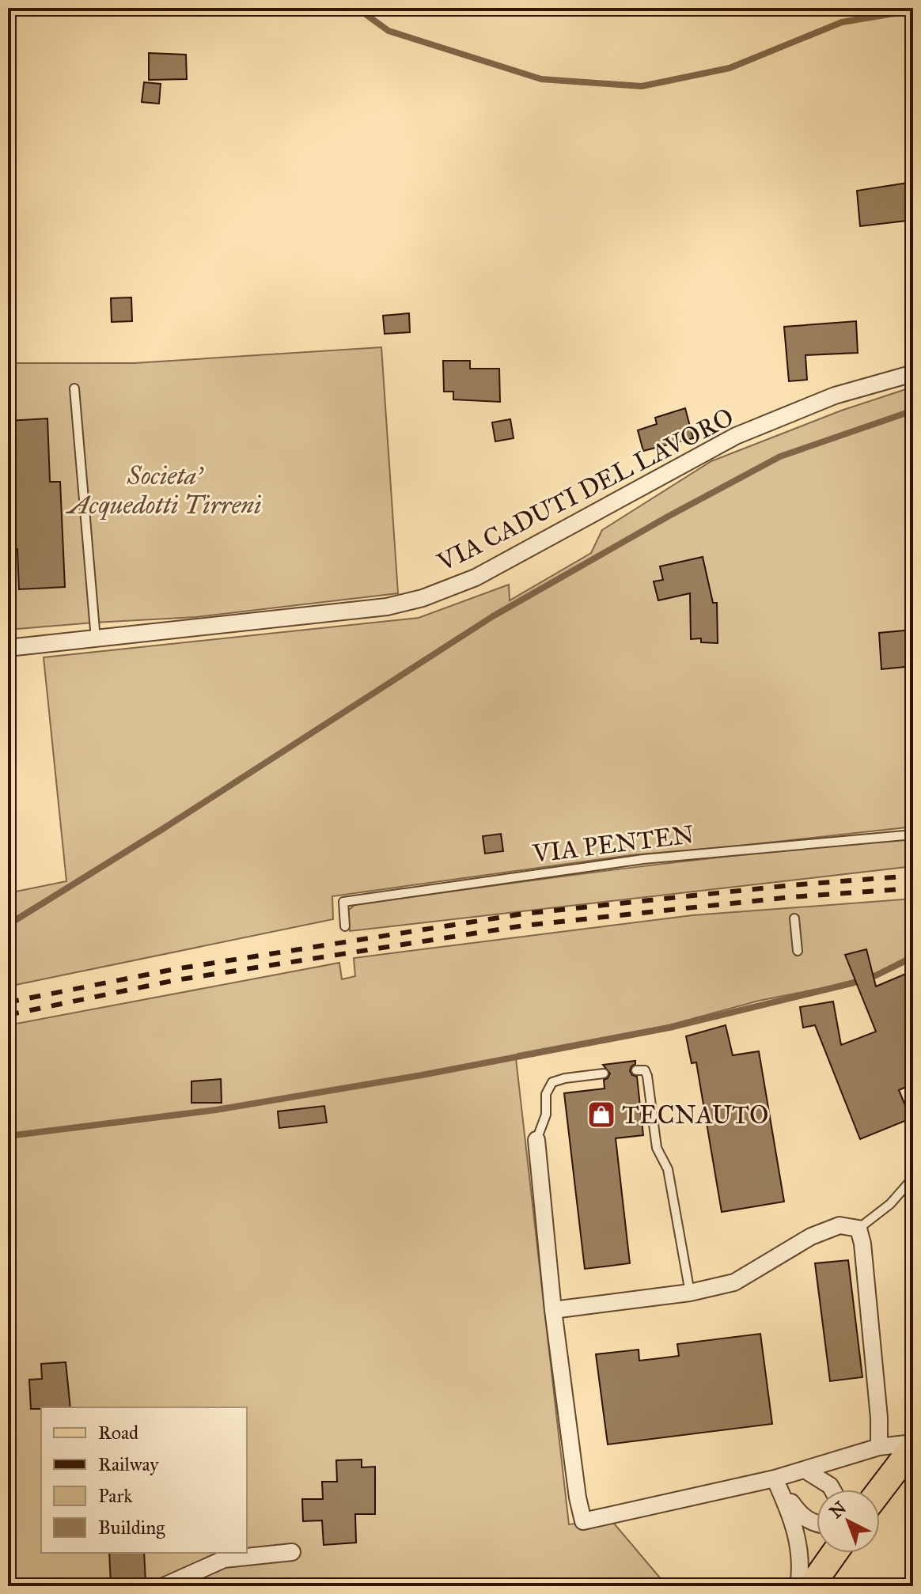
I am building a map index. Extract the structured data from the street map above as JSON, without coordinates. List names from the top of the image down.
{
  "streets": {
    "street": ["VIA CADUTI DEL LAVORO"],
    "lane": ["VIA PENTEN"]
  },
  "parks": ["Societa' Acquedotti Tirreni"],
  "places": {
    "shop": ["TECNAUTO"]
  },
  "legend": [
    "Road",
    "Railway",
    "Park",
    "Building"
  ],
  "north": "top left"
}
